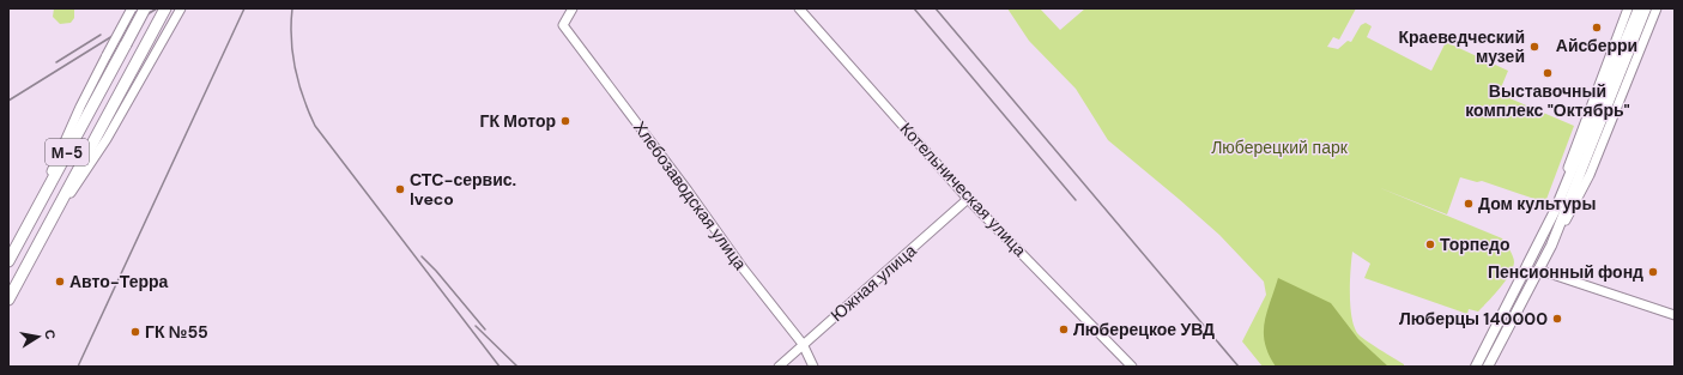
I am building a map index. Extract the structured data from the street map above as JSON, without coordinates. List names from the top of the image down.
{
  "streets": {
    "highway": ["М-5"],
    "street": ["Котельническая улица", "Хлебозаводская улица", "Южная улица"]
  },
  "crossings": [
    ["Котельническая улица", "Южная улица"],
    ["Хлебозаводская улица", "Южная улица"]
  ],
  "parks": ["Люберецкий парк"],
  "places": [
    "Айсберри",
    "Краеведческий музей",
    "Выставочный комплекс \"Октябрь\"",
    "ГК Мотор",
    "СТС-сервис. Iveco",
    "Дом культуры",
    "Торпедо",
    "Пенсионный фонд",
    "Авто-Терра",
    "Люберцы 140000",
    "Люберецкое УВД",
    "ГК №55"
  ],
  "north": "right"
}
